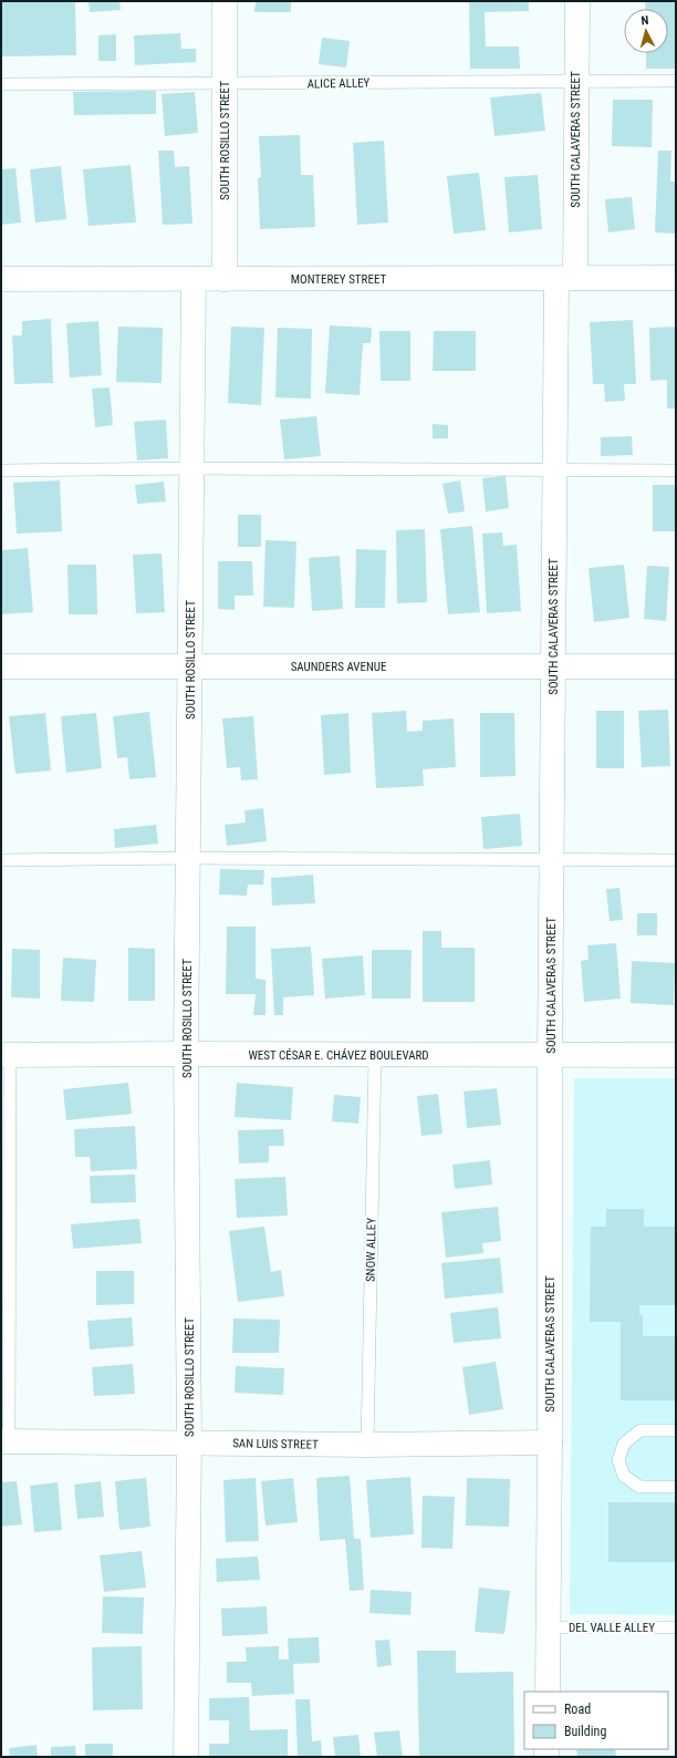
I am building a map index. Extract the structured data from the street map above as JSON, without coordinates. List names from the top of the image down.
{
  "streets": {
    "street": [
      "SOUTH CALAVERAS STREET",
      "SOUTH ROSILLO STREET",
      "MONTEREY STREET",
      "SAUNDERS AVENUE",
      "WEST CÉSAR E. CHÁVEZ BOULEVARD",
      "SAN LUIS STREET"
    ],
    "lane": ["ALICE ALLEY", "SNOW ALLEY", "DEL VALLE ALLEY"]
  },
  "crossings": [
    ["ALICE ALLEY", "SOUTH CALAVERAS STREET"],
    ["ALICE ALLEY", "SOUTH ROSILLO STREET"],
    ["SOUTH CALAVERAS STREET", "MONTEREY STREET"],
    ["SOUTH CALAVERAS STREET", "SAUNDERS AVENUE"],
    ["SOUTH CALAVERAS STREET", "WEST CÉSAR E. CHÁVEZ BOULEVARD"],
    ["SOUTH CALAVERAS STREET", "SAN LUIS STREET"],
    ["SOUTH CALAVERAS STREET", "DEL VALLE ALLEY"],
    ["SOUTH ROSILLO STREET", "MONTEREY STREET"],
    ["SOUTH ROSILLO STREET", "SAUNDERS AVENUE"],
    ["SOUTH ROSILLO STREET", "WEST CÉSAR E. CHÁVEZ BOULEVARD"],
    ["SOUTH ROSILLO STREET", "SAN LUIS STREET"],
    ["WEST CÉSAR E. CHÁVEZ BOULEVARD", "SNOW ALLEY"],
    ["SNOW ALLEY", "SAN LUIS STREET"]
  ],
  "legend": ["Road", "Building"],
  "north": "top"
}
